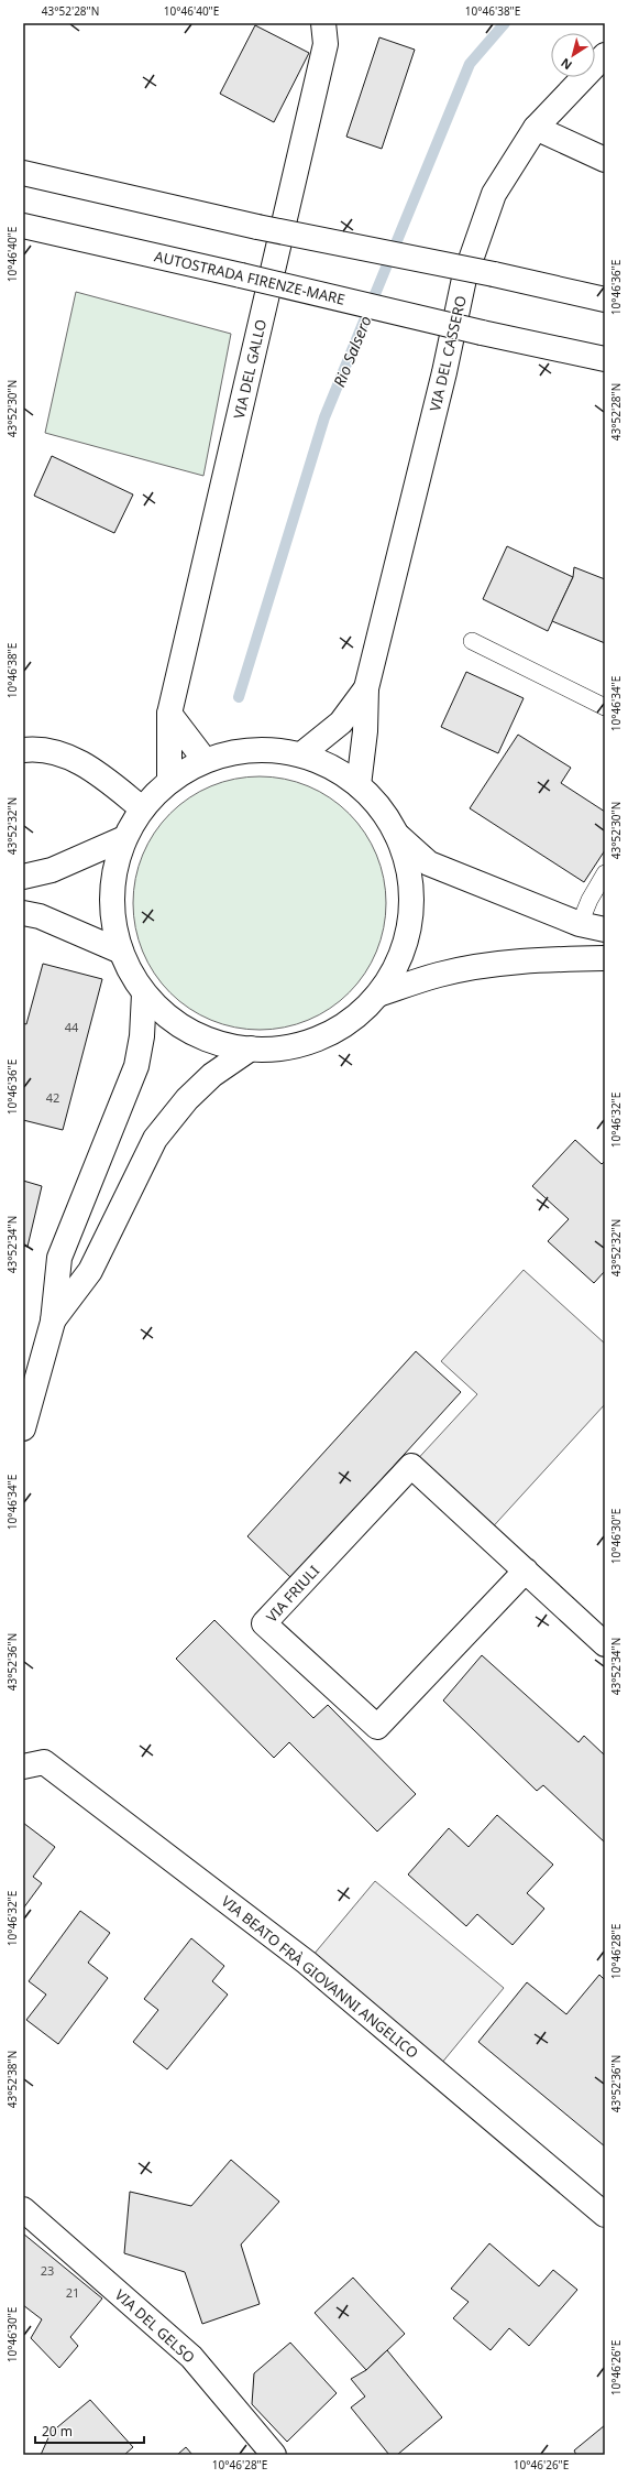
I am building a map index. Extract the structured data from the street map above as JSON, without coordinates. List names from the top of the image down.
{
  "streets": {
    "main road": [
      "AUTOSTRADA FIRENZE-MARE",
      "VIA DEL CASSERO",
      "VIA DEL GALLO",
      "VIA FRIULI",
      "VIA BEATO FRÀ GIOVANNI ANGELICO",
      "VIA DEL GELSO"
    ]
  },
  "water": ["Rio Salsero"],
  "house_numbers": [
    "44",
    "42",
    "23",
    "21"
  ],
  "scale_bar": "20 m",
  "north": "bottom left",
  "coordinates": [
    "43°52'28\"N",
    "10°46'40\"E",
    "10°46'38\"E",
    "10°46'36\"E",
    "43°52'30\"N",
    "10°46'34\"E",
    "43°52'32\"N",
    "10°46'32\"E",
    "43°52'34\"N",
    "10°46'30\"E",
    "43°52'36\"N",
    "10°46'28\"E",
    "43°52'38\"N",
    "10°46'26\"E"
  ]
}
